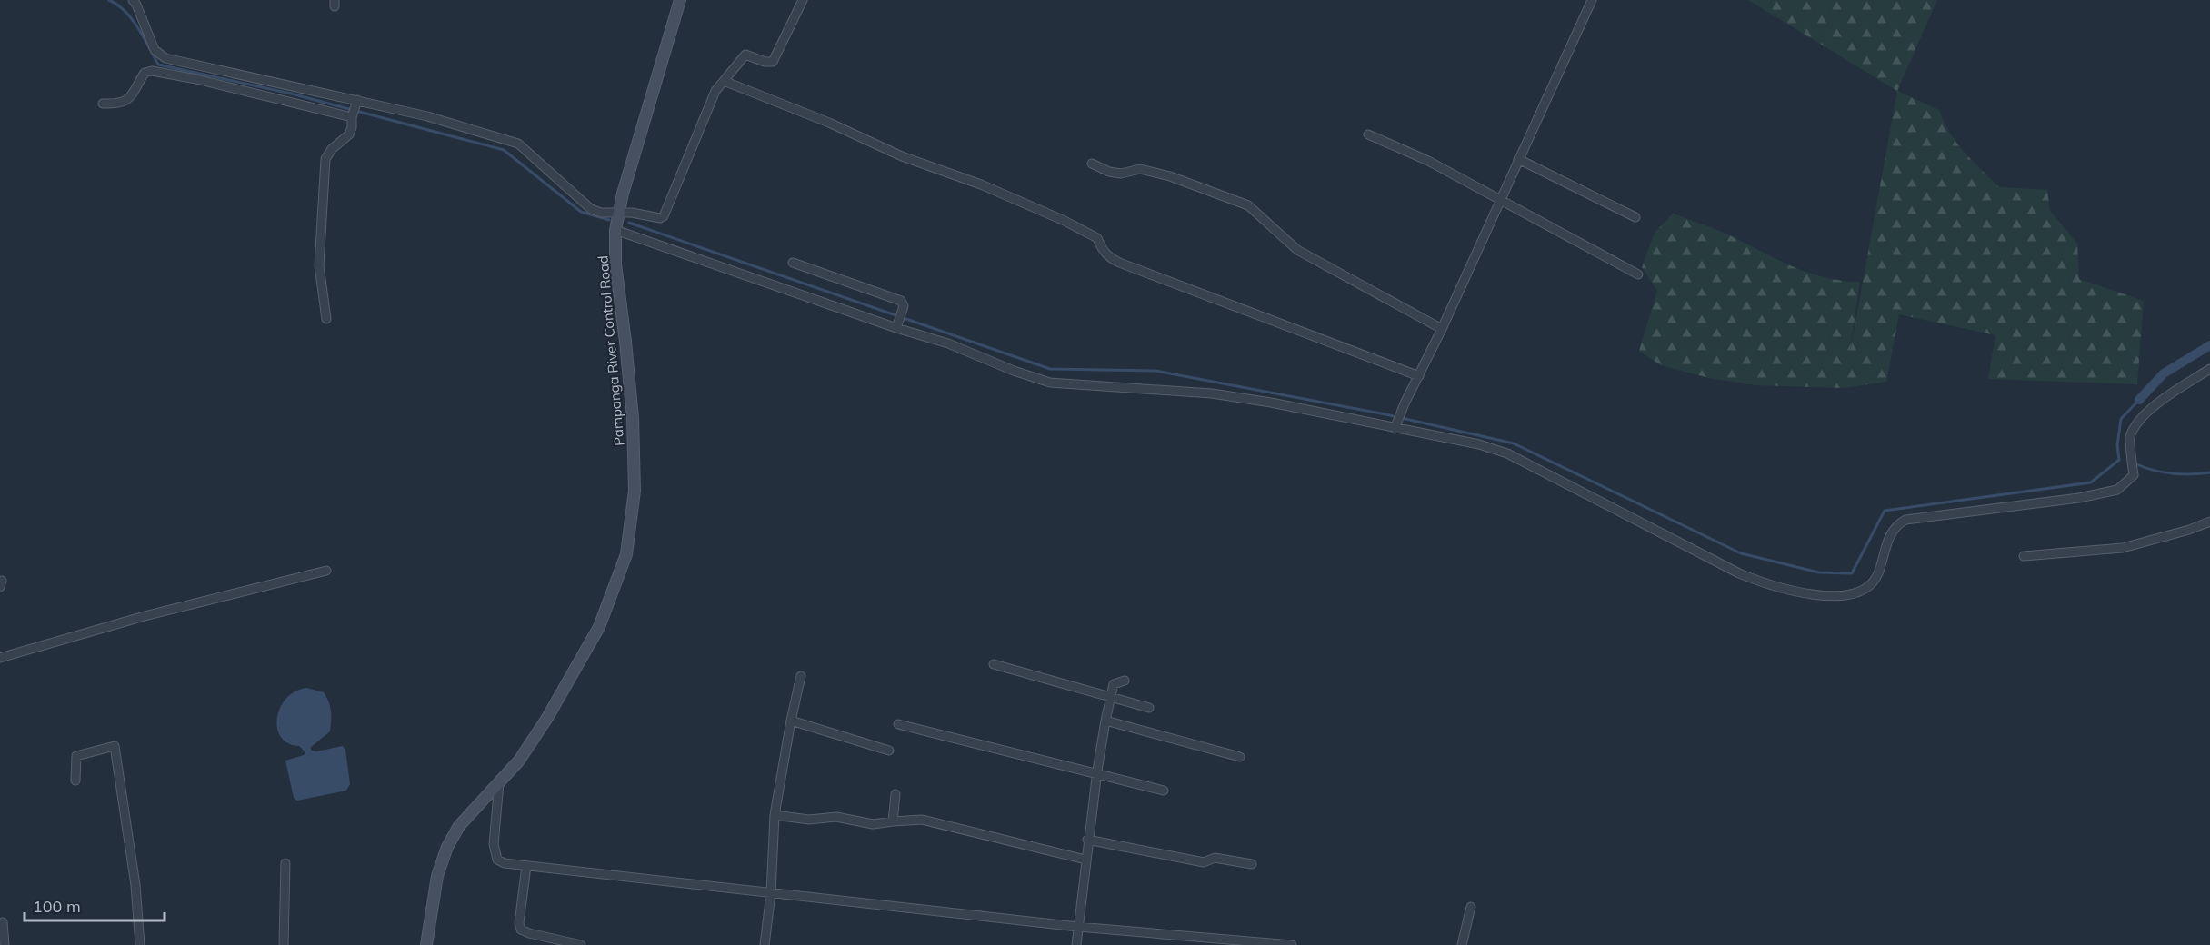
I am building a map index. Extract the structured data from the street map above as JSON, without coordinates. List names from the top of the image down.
{
  "streets": {
    "main road": ["Pampanga River Control Road"]
  },
  "scale_bar": "100 m"
}
